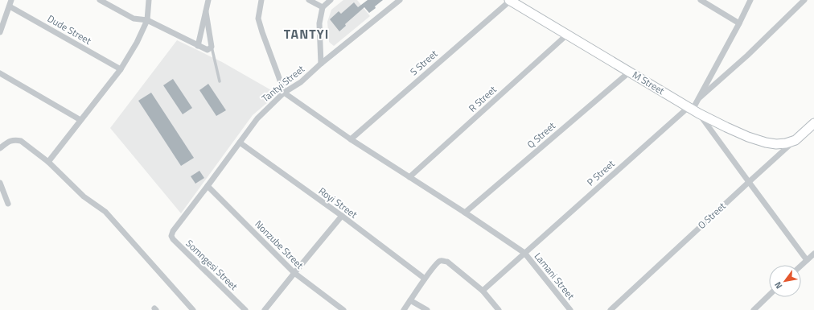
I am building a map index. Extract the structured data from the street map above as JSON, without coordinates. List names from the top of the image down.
{
  "streets": {
    "street": [
      "Dude Street",
      "S Street",
      "M Street",
      "Tantyi Street",
      "R Street",
      "Q Street",
      "P Street",
      "Royi Street",
      "O Street",
      "Nonzube Street",
      "Somngesi Street",
      "Lamani Street"
    ]
  },
  "crossings": [
    ["S Street", "M Street"],
    ["S Street", "Lamani Street"],
    ["M Street", "R Street"],
    ["M Street", "Q Street"],
    ["M Street", "P Street"],
    ["M Street", "O Street"],
    ["Tantyi Street", "Royi Street"],
    ["Tantyi Street", "Nonzube Street"],
    ["Tantyi Street", "Somngesi Street"],
    ["Tantyi Street", "Lamani Street"],
    ["R Street", "Lamani Street"],
    ["Q Street", "Lamani Street"],
    ["P Street", "Lamani Street"]
  ],
  "districts": ["TANTYI"],
  "north": "bottom left"
}
